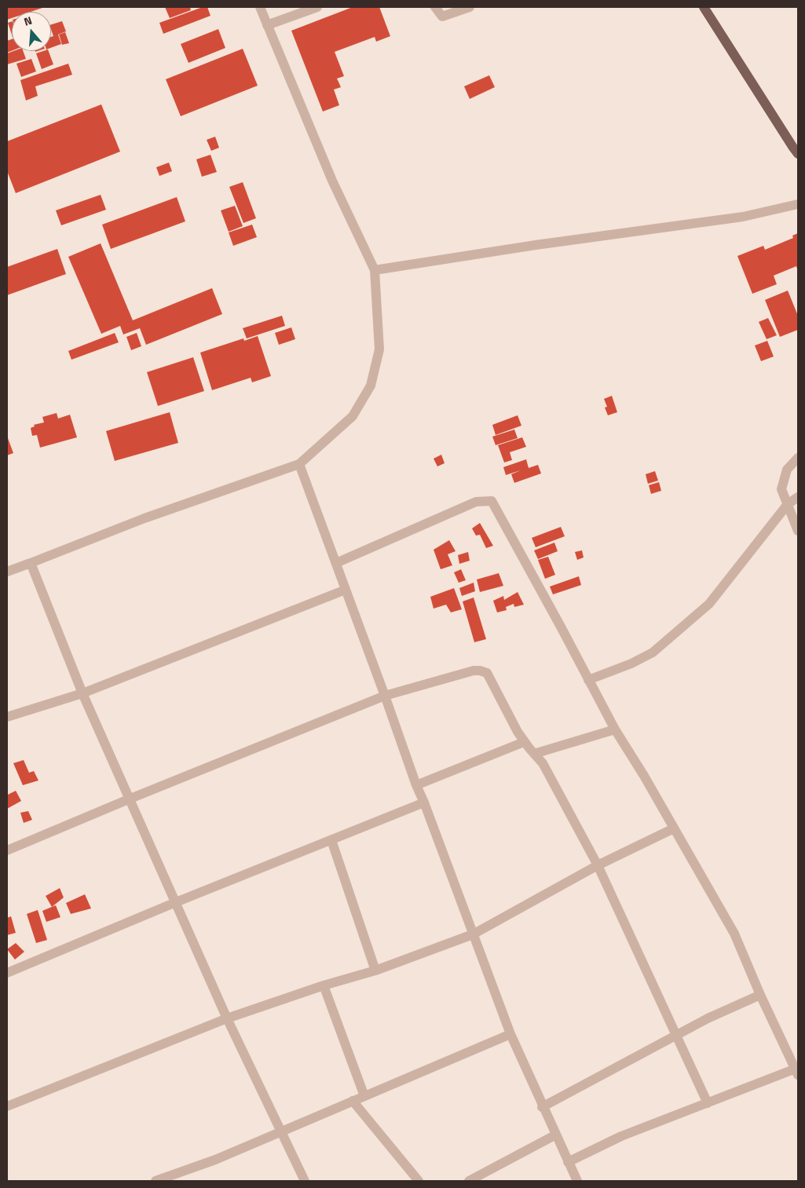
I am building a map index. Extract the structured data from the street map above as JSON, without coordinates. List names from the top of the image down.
{
  "north": "top"
}
